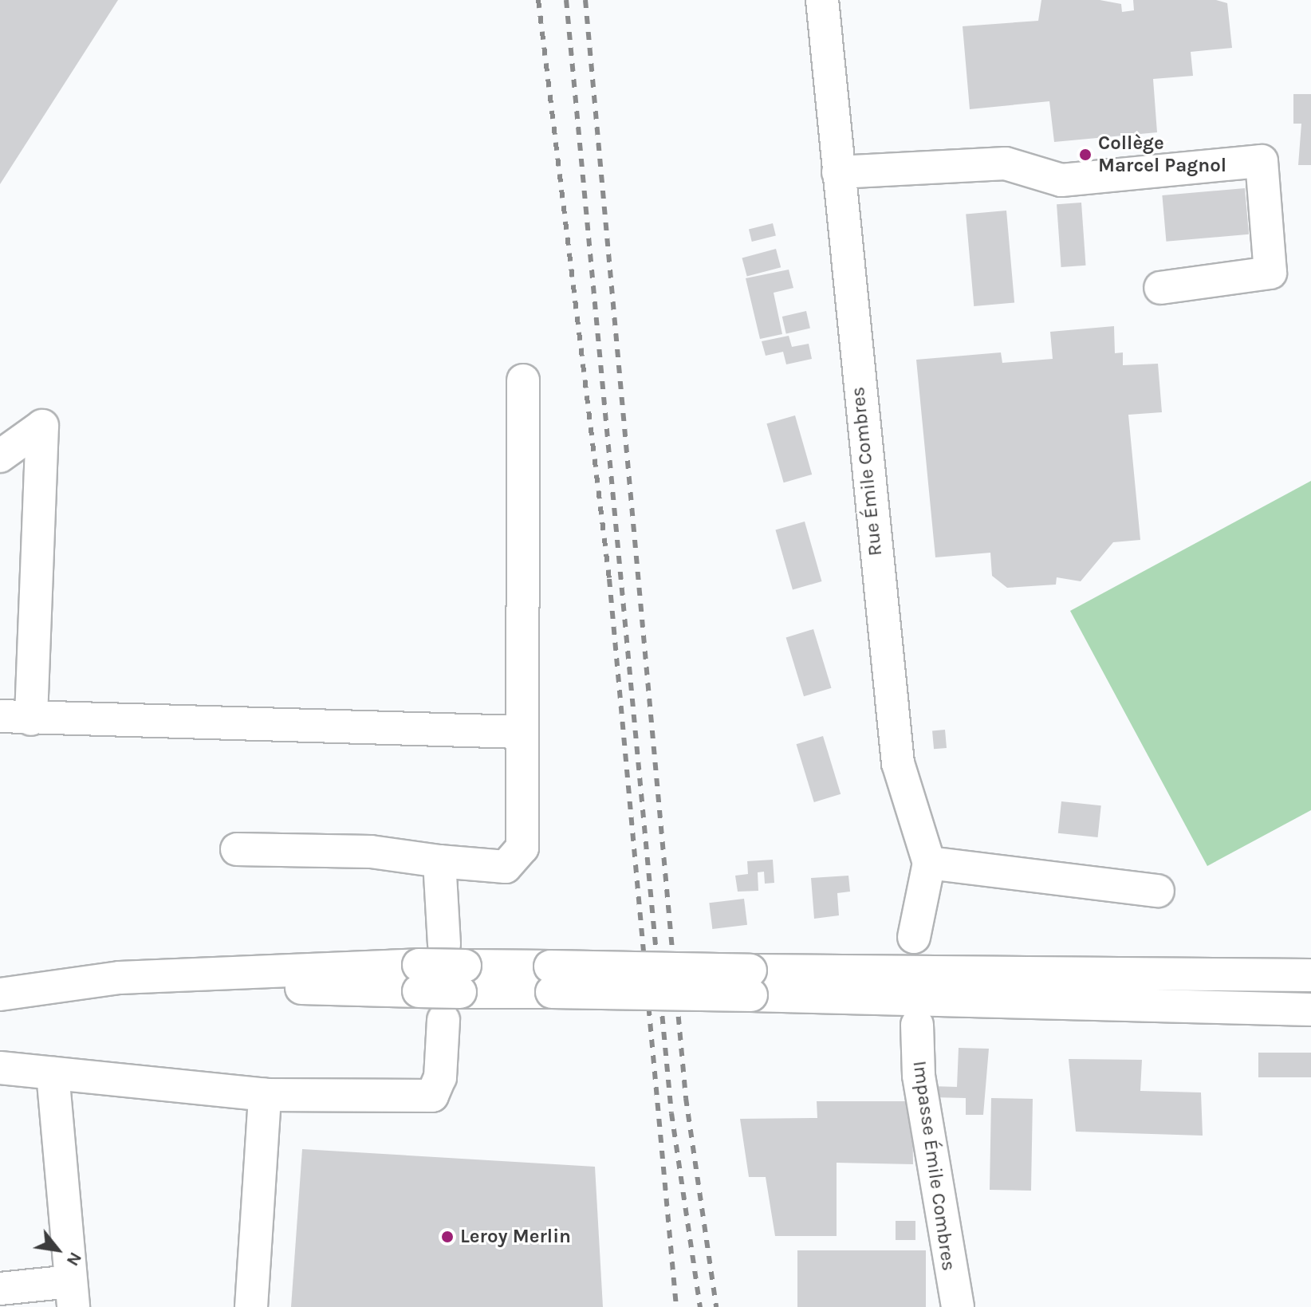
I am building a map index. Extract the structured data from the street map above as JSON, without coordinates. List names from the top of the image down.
{
  "streets": {
    "street": ["Rue Émile Combres", "Impasse Émile Combres"]
  },
  "places": ["Collège Marcel Pagnol", "Leroy Merlin"],
  "north": "bottom right"
}
